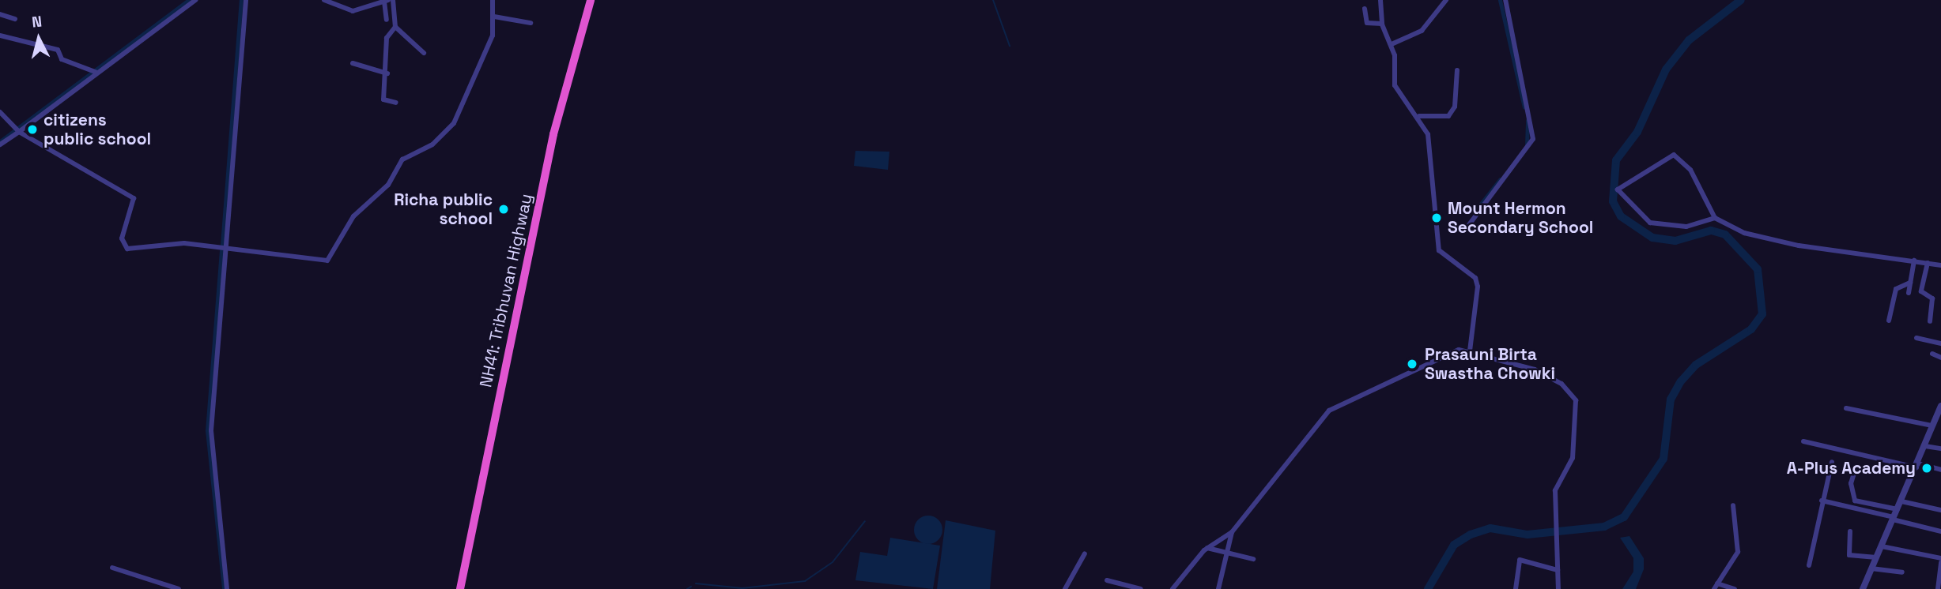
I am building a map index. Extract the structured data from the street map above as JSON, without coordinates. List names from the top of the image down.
{
  "streets": {
    "highway": ["NH41: Tribhuvan Highway"]
  },
  "places": [
    "citizens public school",
    "Richa public school",
    "Mount Hermon Secondary School",
    "Prasauni Birta Swastha Chowki",
    "A-Plus Academy"
  ],
  "north": "top"
}
